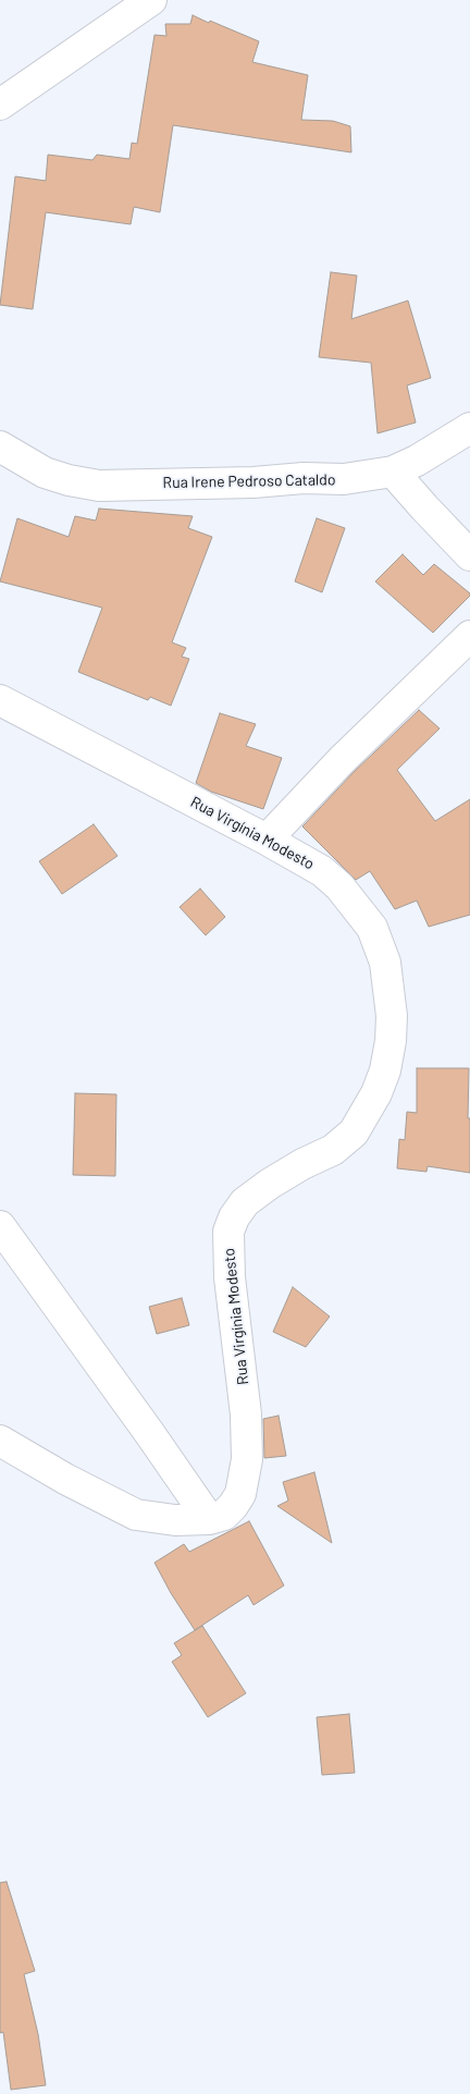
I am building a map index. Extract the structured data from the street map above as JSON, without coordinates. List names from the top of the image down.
{
  "streets": {
    "street": ["Rua Irene Pedroso Cataldo", "Rua Virgínia Modesto"]
  }
}
